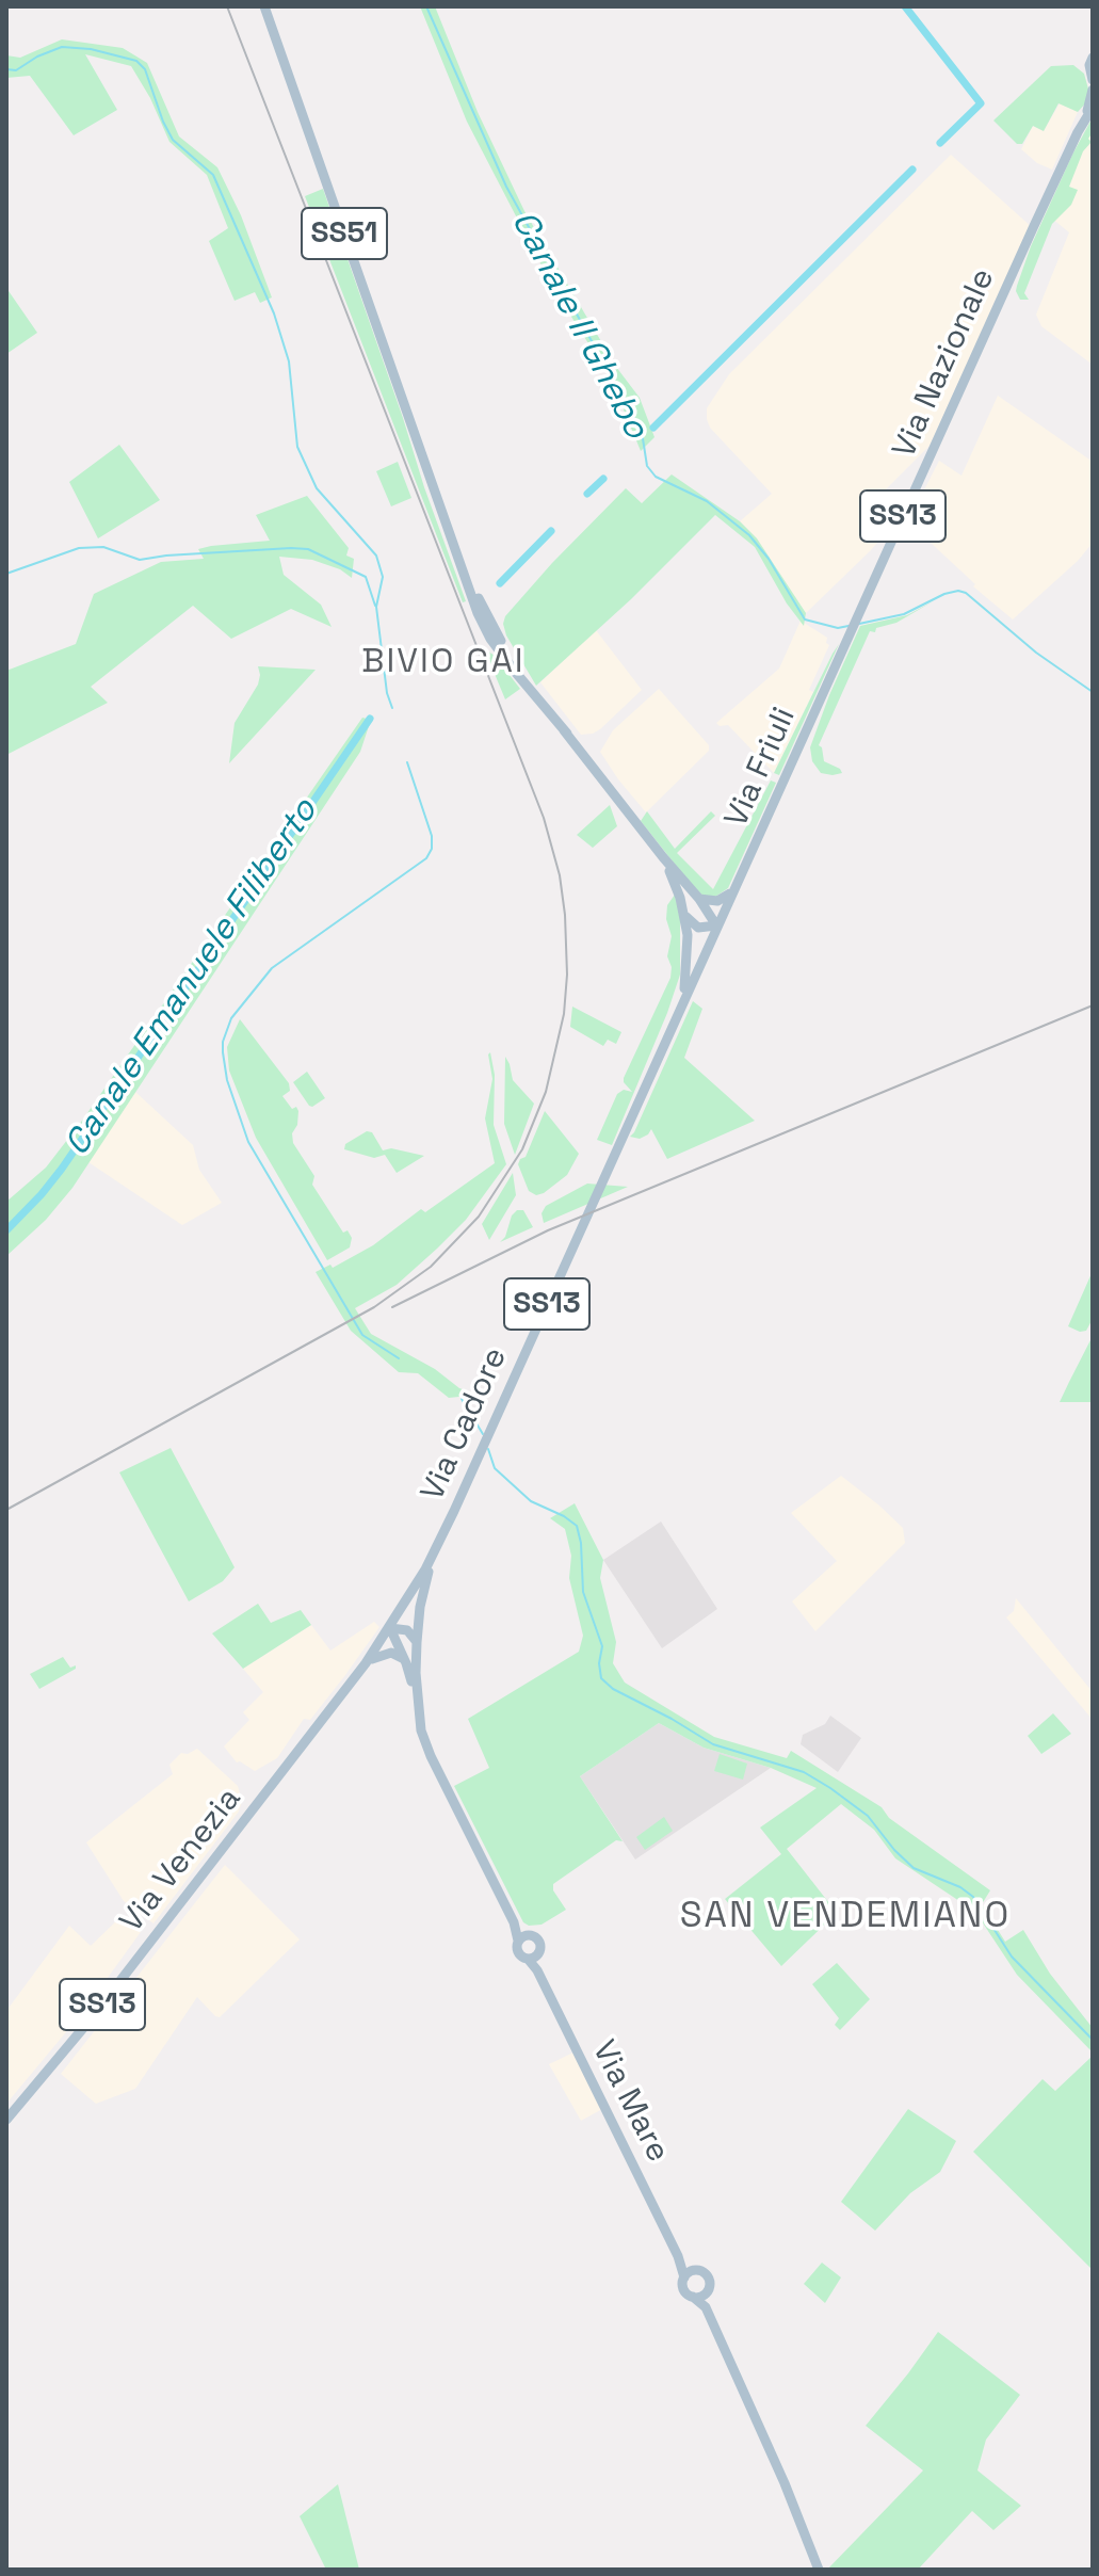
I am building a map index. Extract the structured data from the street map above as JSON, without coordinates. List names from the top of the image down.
{
  "streets": {
    "main road": [
      "SS51",
      "Via Nazionale",
      "SS13",
      "Via Friuli",
      "Via Cadore",
      "Via Venezia",
      "Via Mare"
    ]
  },
  "crossings": [
    ["Via Nazionale", "Via Friuli"],
    ["Via Friuli", "Via Cadore"],
    ["Via Cadore", "Via Venezia"]
  ],
  "districts": ["BIVIO GAI", "SAN VENDEMIANO"],
  "water": ["Canale Il Ghebo", "Canale Emanuele Filiberto"]
}
